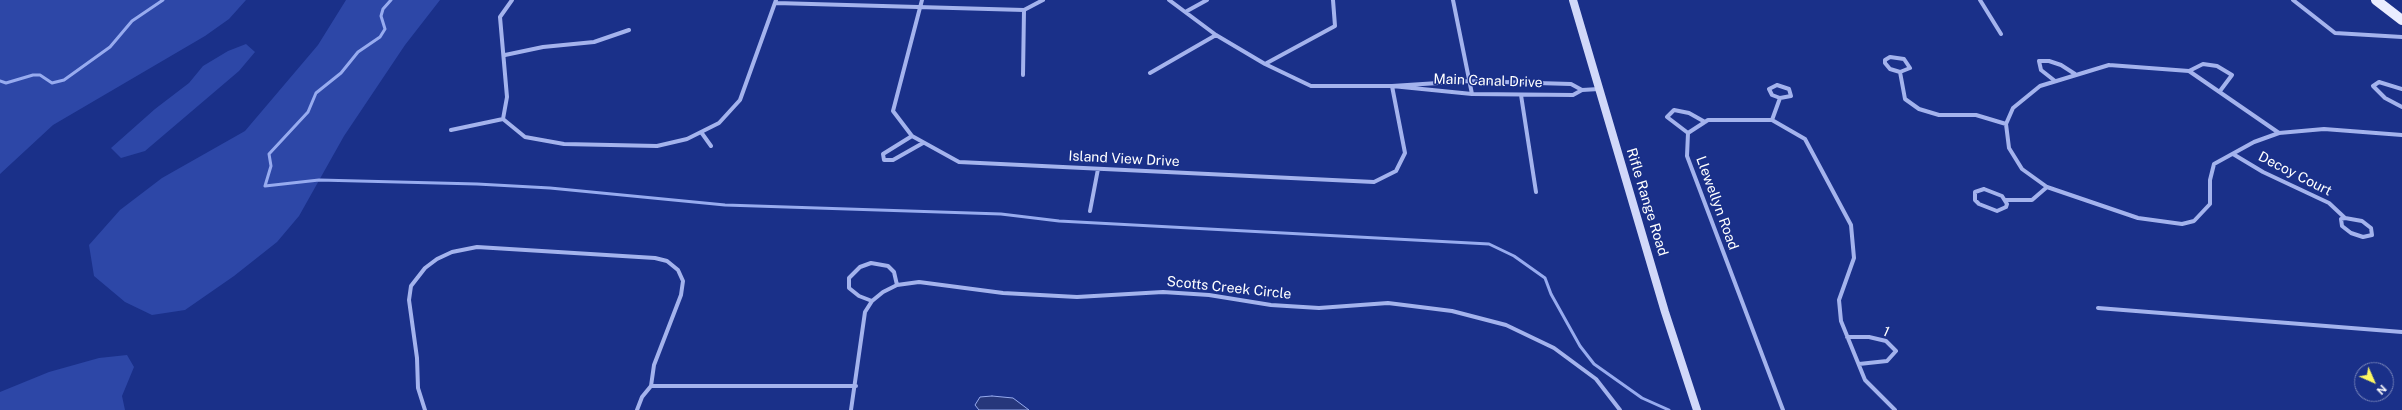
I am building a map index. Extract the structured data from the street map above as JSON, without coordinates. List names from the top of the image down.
{
  "streets": {
    "main road": ["Rifle Range Road"],
    "street": [
      "Main Canal Drive",
      "Island View Drive",
      "Decoy Court",
      "Llewellyn Road",
      "Scotts Creek Circle",
      "1"
    ]
  },
  "crossings": [
    ["Main Canal Drive", "Island View Drive"],
    ["Main Canal Drive", "Rifle Range Road"]
  ],
  "north": "bottom right"
}
